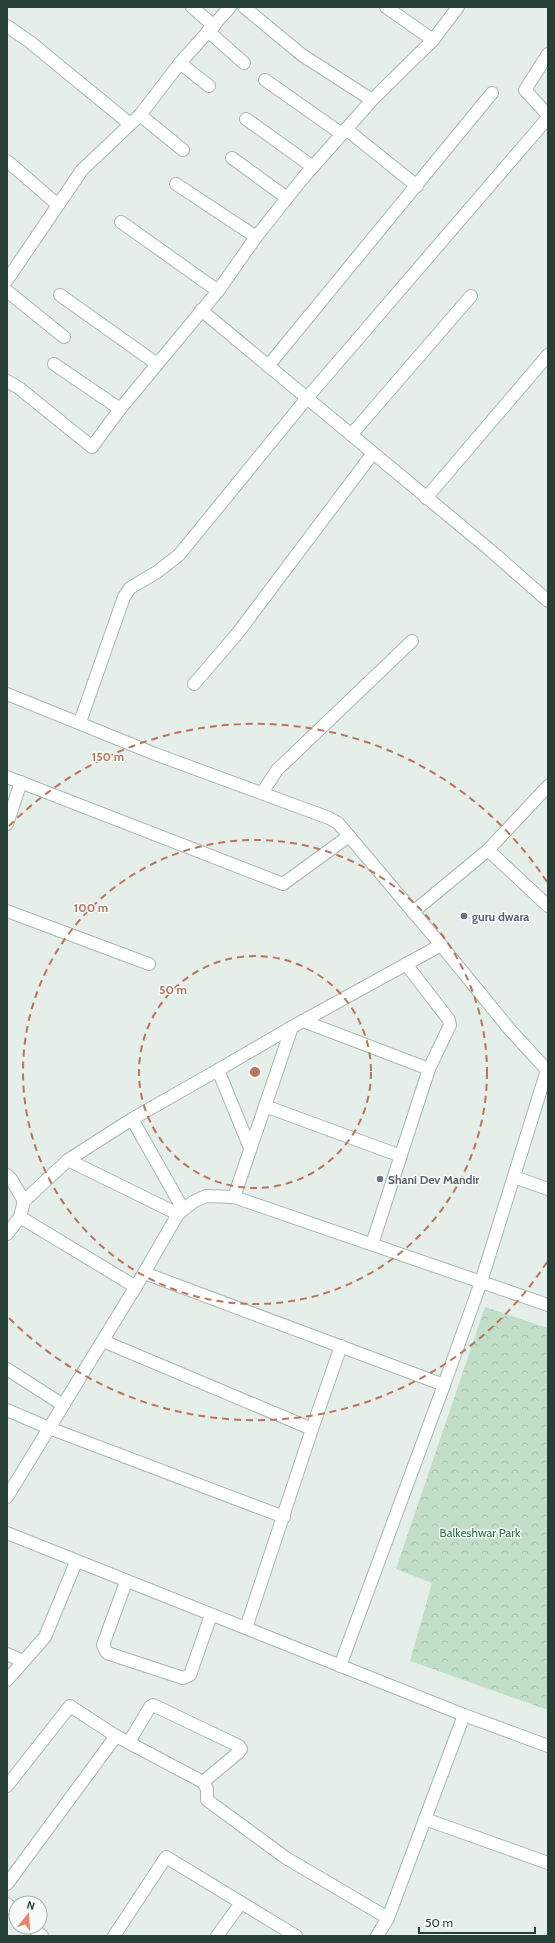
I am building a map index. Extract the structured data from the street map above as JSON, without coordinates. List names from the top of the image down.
{
  "parks": ["Balkeshwar Park"],
  "places": ["guru dwara", "Shani Dev Mandir"],
  "scale_bar": "50 m",
  "north": "top",
  "rings": ["150 m", "100 m", "50 m"]
}
